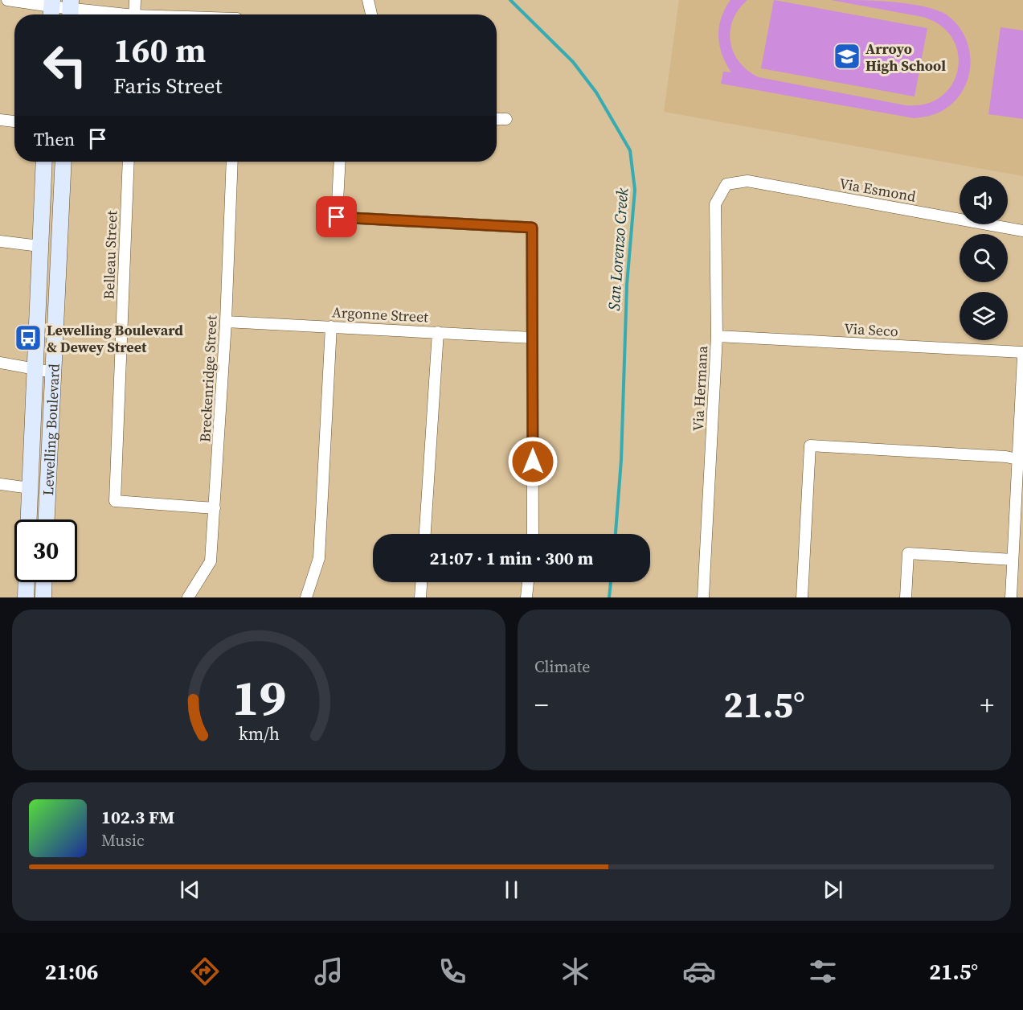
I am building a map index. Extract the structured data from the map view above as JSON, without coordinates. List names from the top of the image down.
{
  "streets": {
    "main road": ["Lewelling Boulevard"],
    "street": [
      "Via Esmond",
      "Belleau Street",
      "Argonne Street",
      "Via Seco",
      "Breckenridge Street",
      "Via Hermana"
    ]
  },
  "crossings": [
    ["Via Esmond", "Via Hermana"],
    ["Belleau Street", "Breckenridge Street"],
    ["Argonne Street", "Breckenridge Street"],
    ["Via Seco", "Via Hermana"]
  ],
  "water": ["San Lorenzo Creek"],
  "places": {
    "school or university": ["Arroyo High School"],
    "bus stop": ["Lewelling Boulevard & Dewey Street"]
  },
  "page": {
    "turn": ["160 m", "Faris Street"],
    "then": "Then",
    "limit": "30",
    "trip": "21:07 · 1 min · 300 m",
    "tile": "Climate",
    "heat": ["−", "21.5°", "+"],
    "song": ["102.3 FM", "Music"],
    "tabs": ["21:06", "21.5°"],
    "gauge": ["19", "km/h"]
  }
}
